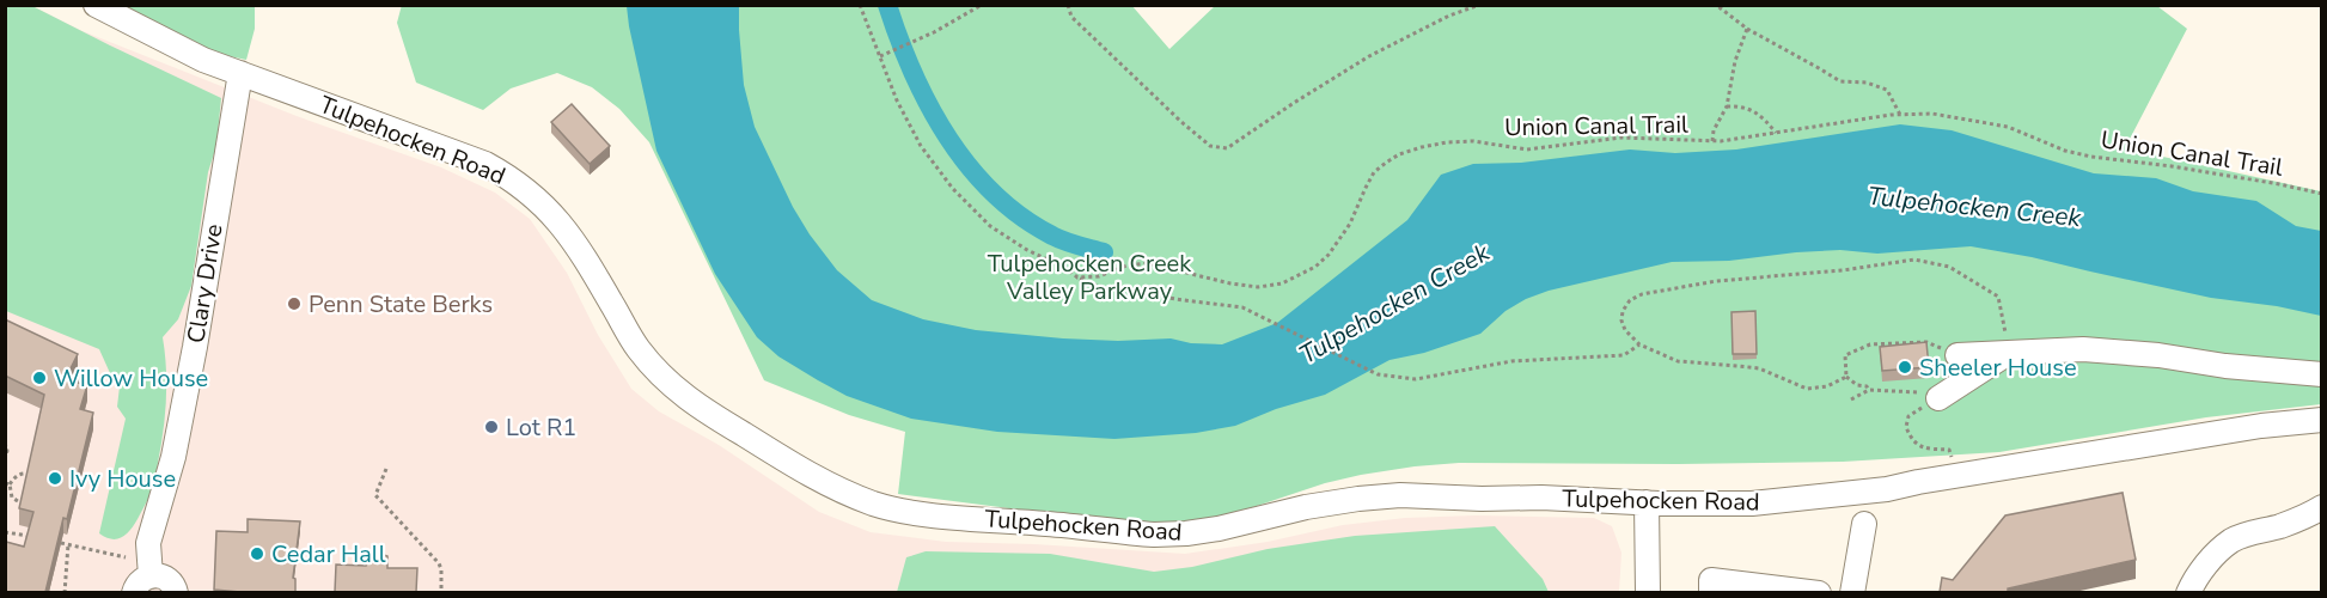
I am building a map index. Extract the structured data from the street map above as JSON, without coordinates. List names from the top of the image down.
{
  "streets": {
    "street": ["Tulpehocken Road", "Clary Drive"],
    "path": ["Union Canal Trail"]
  },
  "crossings": [
    ["Tulpehocken Road", "Clary Drive"]
  ],
  "water": ["Tulpehocken Creek"],
  "parks": ["Tulpehocken Creek Valley Parkway"],
  "places": [
    "Penn State Berks",
    "Sheeler House",
    "Willow House",
    "Lot R1",
    "Ivy House",
    "Cedar Hall"
  ]
}
